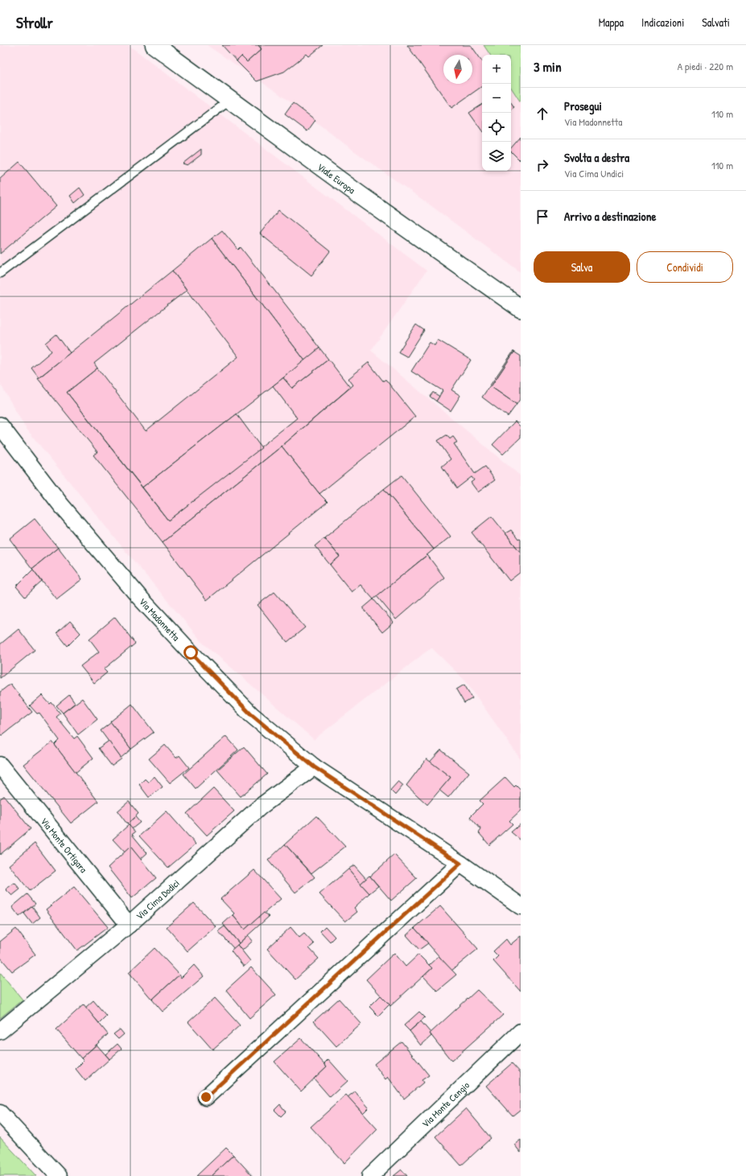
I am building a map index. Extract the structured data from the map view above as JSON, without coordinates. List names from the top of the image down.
{
  "streets": {
    "main road": ["Viale Europa"],
    "street": [
      "Via Madonnetta",
      "Via Monte Ortigara",
      "Via Cima Dodici",
      "Via Monte Cengio"
    ]
  },
  "crossings": [
    ["Via Madonnetta", "Via Cima Dodici"],
    ["Via Monte Ortigara", "Via Cima Dodici"]
  ],
  "north": "bottom",
  "page": {
    "header": "Strollr",
    "nav": ["Mappa", "Indicazioni", "Salvati"],
    "heading": ["3 min", "A piedi · 220 m"],
    "map_buttons": ["+", "−"],
    "list": [
      ["Prosegui", "Via Madonnetta", "110 m"],
      ["Svolta a destra", "Via Cima Undici", "110 m"],
      "Arrivo a destinazione"
    ],
    "buttons": ["Salva", "Condividi"]
  }
}
